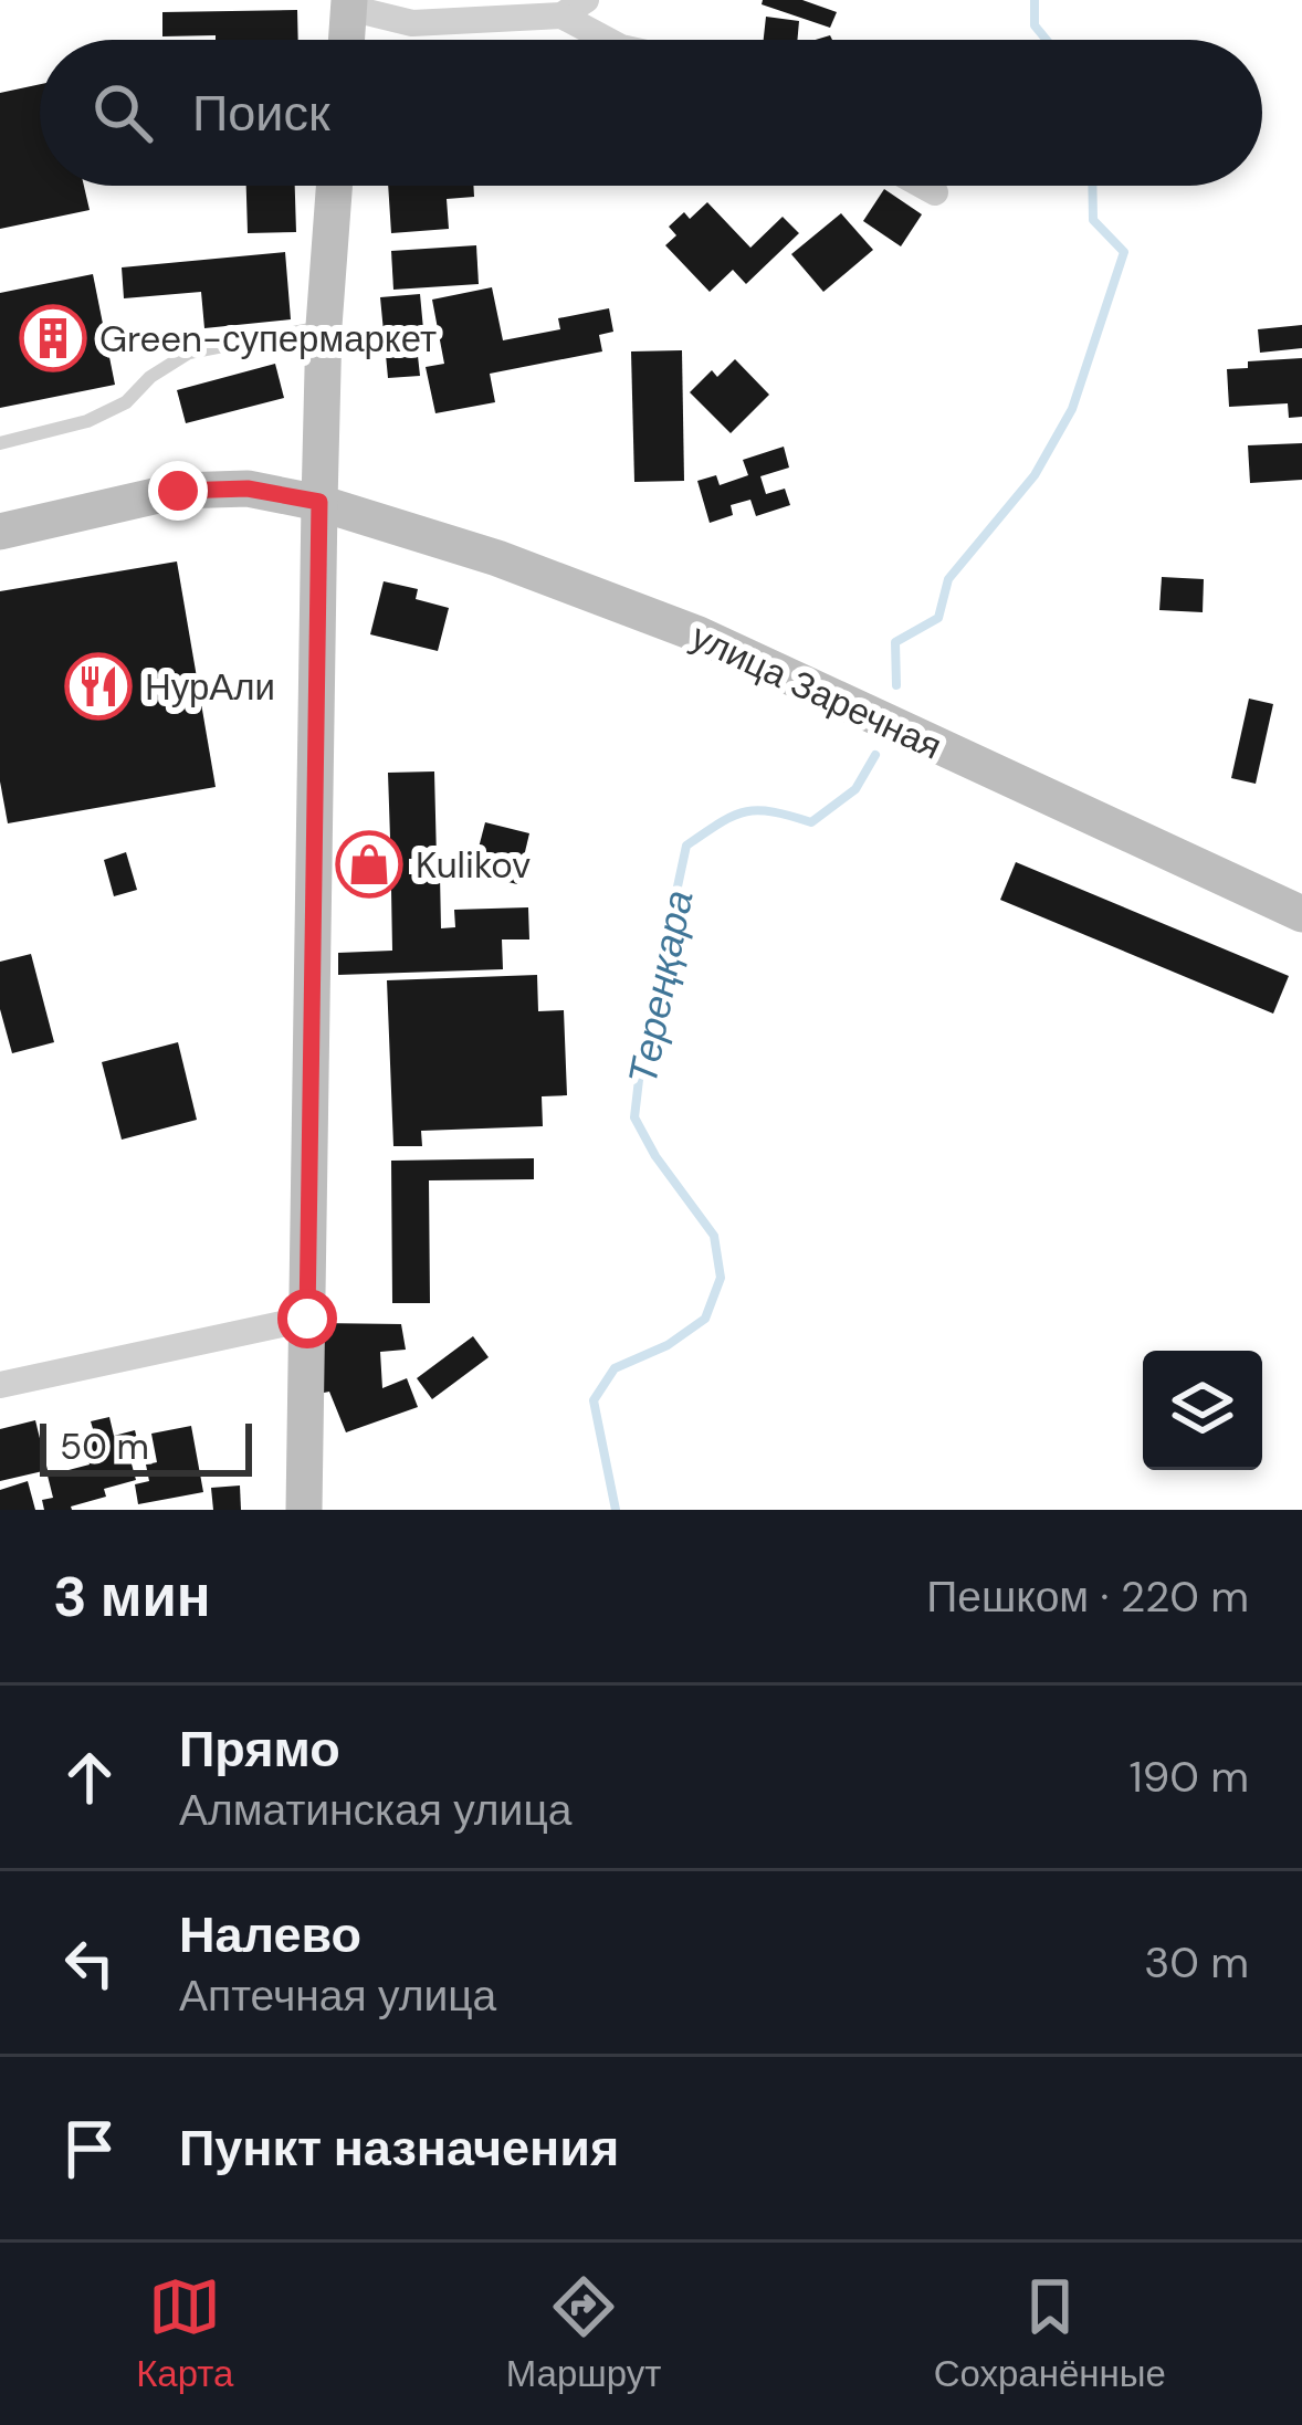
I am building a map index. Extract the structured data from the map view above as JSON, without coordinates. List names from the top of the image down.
{
  "streets": {
    "street": ["улица Заречная"]
  },
  "water": ["Тереңқара"],
  "places": {
    "building": ["Green-супермаркет"],
    "restaurant": ["НурАли"],
    "shop": ["Kulikov"]
  },
  "scale_bar": "50 m",
  "page": {
    "search": "Поиск",
    "scale": "50 m",
    "heading": ["3 мин", "Пешком · 220 m"],
    "list": [
      ["Прямо", "Алматинская улица", "190 m"],
      ["Налево", "Аптечная улица", "30 m"],
      "Пункт назначения"
    ],
    "nav": ["Карта", "Маршрут", "Сохранённые"]
  }
}
